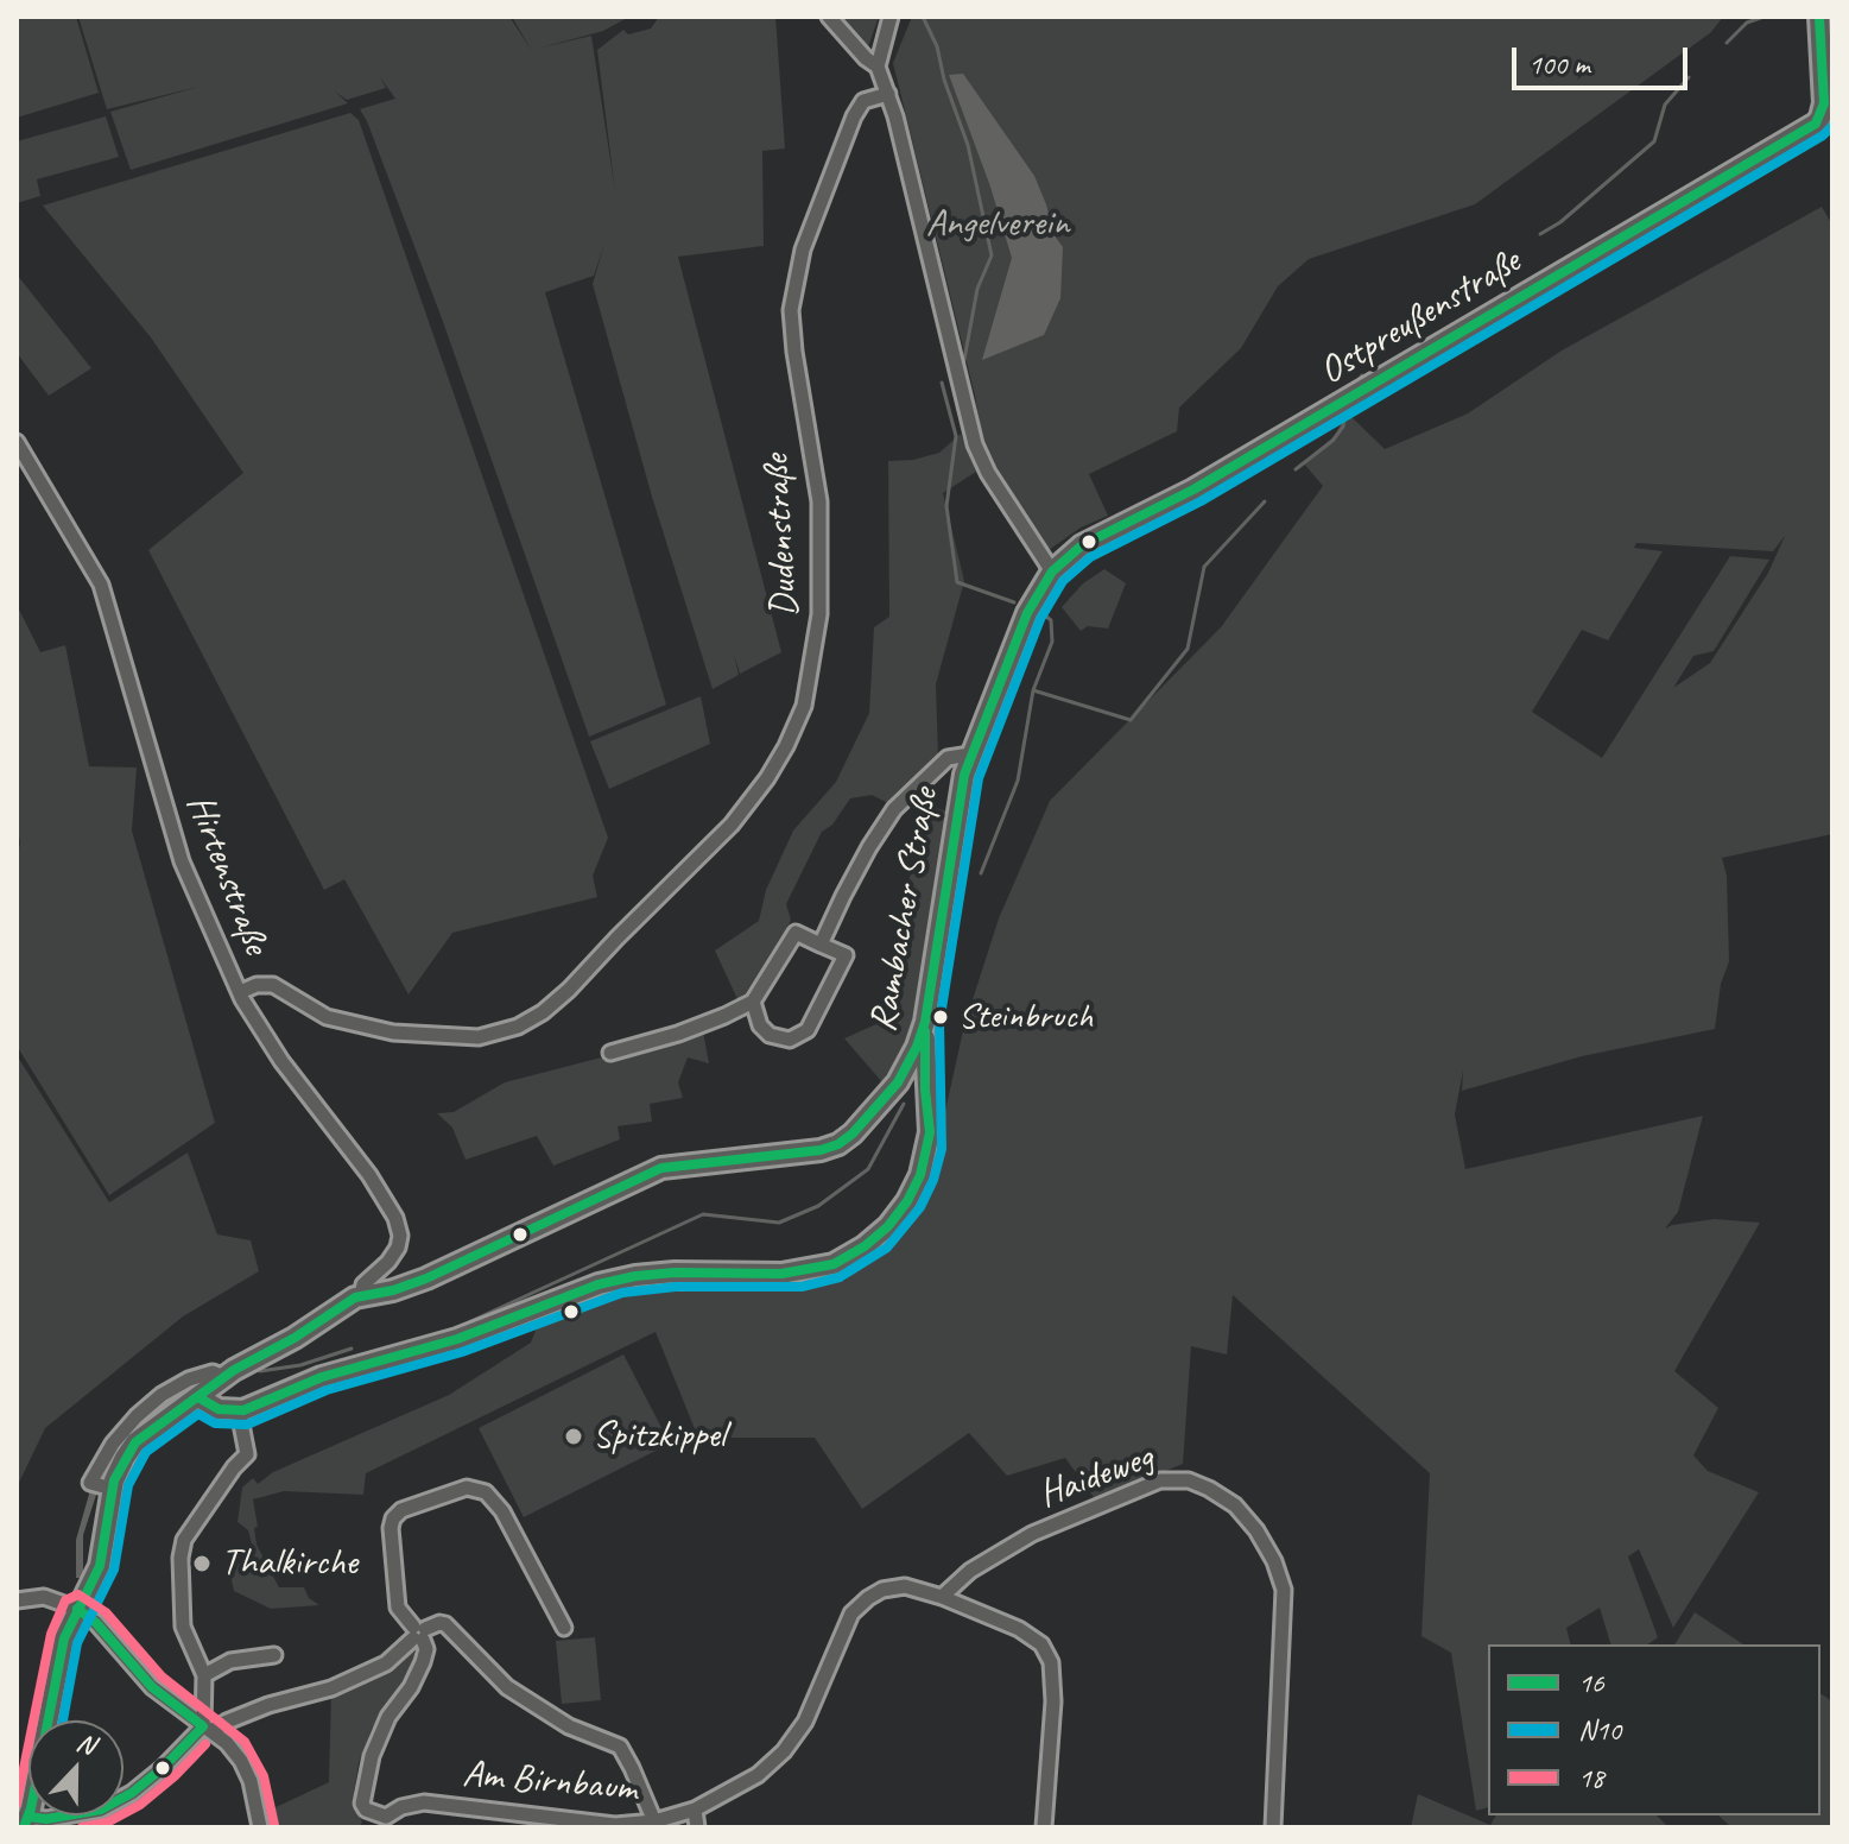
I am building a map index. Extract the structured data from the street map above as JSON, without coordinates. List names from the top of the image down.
{
  "streets": {
    "main road": ["Ostpreußenstraße", "Rambacher Straße"],
    "street": [
      "Dudenstraße",
      "Hirtenstraße",
      "Haideweg",
      "Am Birnbaum"
    ]
  },
  "crossings": [
    ["Ostpreußenstraße", "Rambacher Straße"],
    ["Dudenstraße", "Hirtenstraße"],
    ["Hirtenstraße", "Rambacher Straße"],
    ["Haideweg", "Am Birnbaum"]
  ],
  "parks": ["Angelverein"],
  "places": ["Steinbruch", "Spitzkippel", "Thalkirche"],
  "lines": ["transit line 16", "transit line N10", "transit line 18"],
  "legend": ["16", "N10", "18"],
  "scale_bar": "100 m",
  "north": "top"
}
